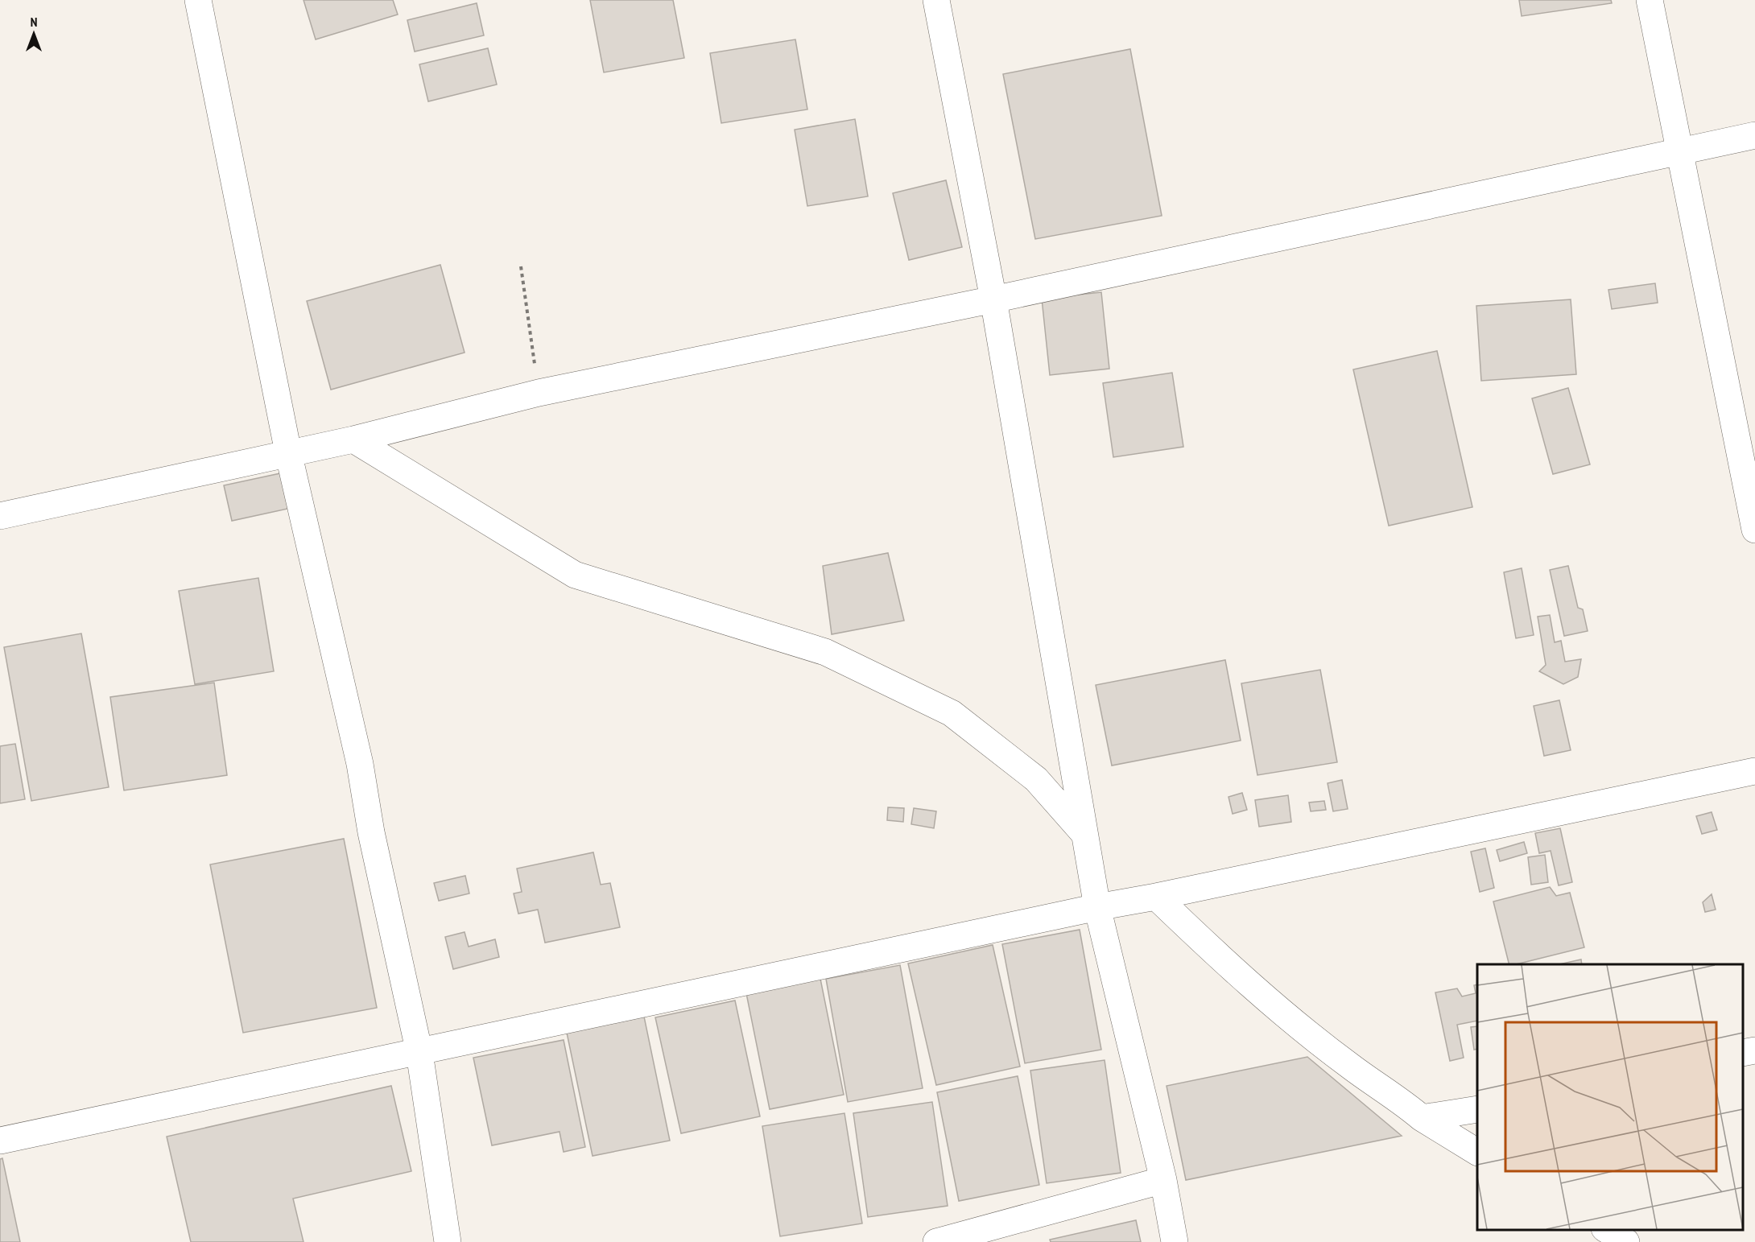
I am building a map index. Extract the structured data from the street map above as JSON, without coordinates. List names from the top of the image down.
{
  "north": "top"
}
